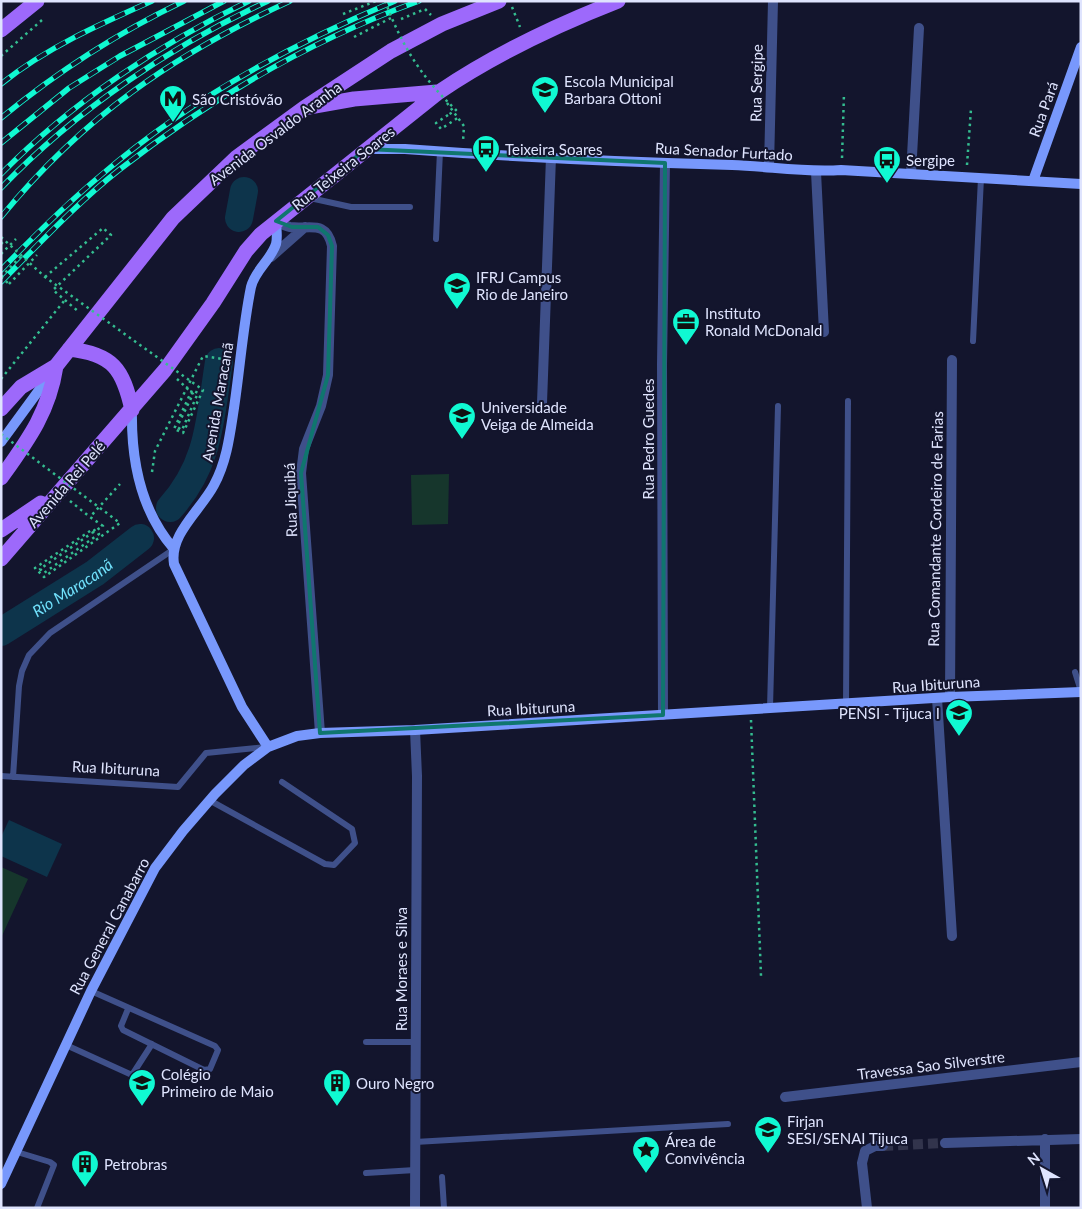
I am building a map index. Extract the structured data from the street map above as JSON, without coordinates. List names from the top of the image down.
{
  "streets": {
    "main road": ["Avenida Osvaldo Aranha", "Rua Teixeira Soares", "Avenida Rei Pelé"],
    "street": [
      "Rua Sergipe",
      "Rua Pará",
      "Rua Senador Furtado",
      "Avenida Maracanã",
      "Rua Pedro Guedes",
      "Rua Jiquibá",
      "Rua Comandante Cordeiro de Farias",
      "Rua Ibituruna",
      "Rua General Canabarro",
      "Rua Moraes e Silva",
      "Travessa Sao Silverstre"
    ]
  },
  "crossings": [
    ["Rua Sergipe", "Rua Senador Furtado"],
    ["Rua Pará", "Rua Senador Furtado"],
    ["Rua Senador Furtado", "Rua Teixeira Soares"],
    ["Rua Senador Furtado", "Rua Pedro Guedes"],
    ["Rua Teixeira Soares", "Avenida Maracanã"],
    ["Rua Teixeira Soares", "Avenida Rei Pelé"],
    ["Rua Teixeira Soares", "Rua Jiquibá"],
    ["Avenida Maracanã", "Rua Jiquibá"],
    ["Avenida Maracanã", "Rua Ibituruna"],
    ["Rua Pedro Guedes", "Rua Ibituruna"],
    ["Rua Jiquibá", "Rua Ibituruna"],
    ["Rua Comandante Cordeiro de Farias", "Rua Ibituruna"],
    ["Rua Ibituruna", "Rua General Canabarro"],
    ["Rua Ibituruna", "Rua Moraes e Silva"]
  ],
  "water": ["Rio Maracanã"],
  "places": {
    "school or university": [
      "Escola Municipal Barbara Ottoni",
      "IFRJ Campus Rio de Janeiro",
      "Universidade Veiga de Almeida",
      "PENSI - Tijuca I",
      "Colégio Primeiro de Maio",
      "Firjan SESI/SENAI Tijuca"
    ],
    "metro station": ["São Cristóvão"],
    "bus stop": ["Teixeira Soares", "Sergipe"],
    "office": ["Instituto Ronald McDonald"],
    "building": ["Ouro Negro", "Petrobras"],
    "place": ["Área de Convivência"]
  },
  "north": "top left"
}
